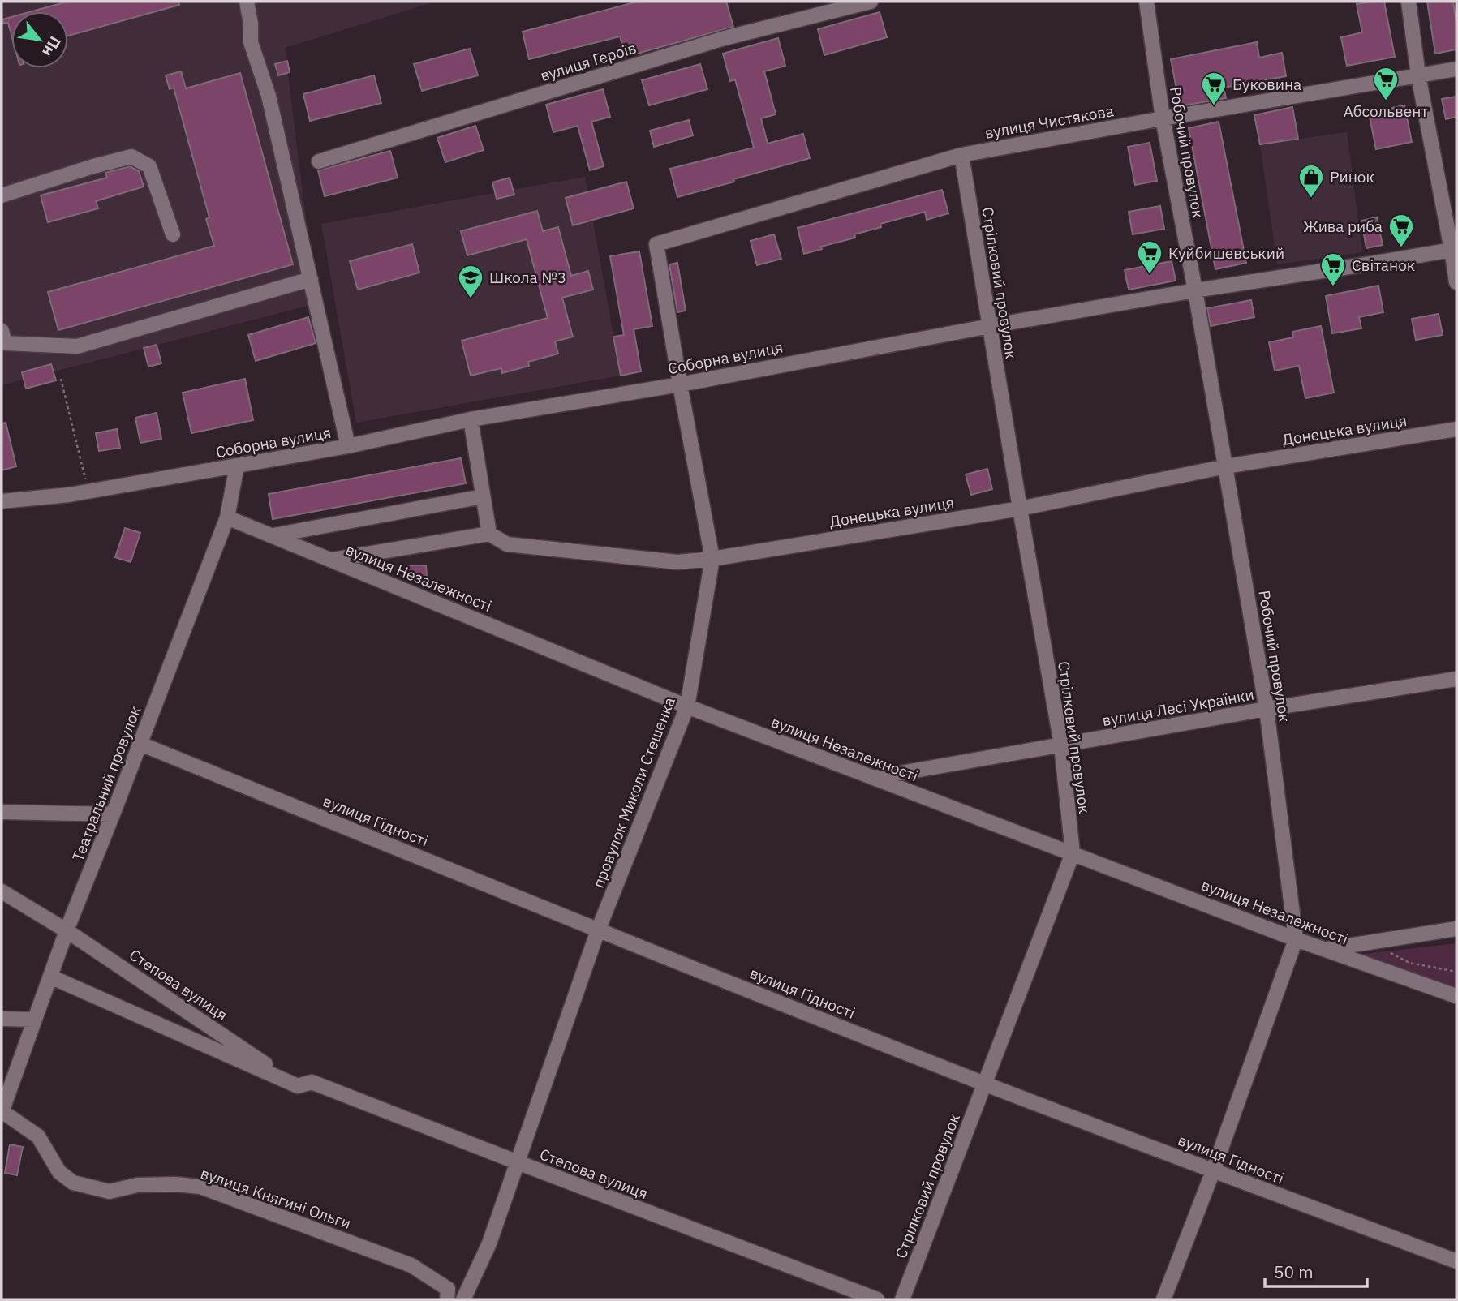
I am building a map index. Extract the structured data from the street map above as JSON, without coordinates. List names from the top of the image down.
{
  "streets": {
    "street": [
      "вулиця Героїв",
      "вулиця Чистякова",
      "Робочий провулок",
      "Стрілковий провулок",
      "Соборна вулиця",
      "Донецька вулиця",
      "вулиця Незалежності",
      "вулиця Лесі Українки",
      "Театральний провулок",
      "провулок Миколи Стешенка",
      "вулиця Гідності",
      "Степова вулиця",
      "вулиця Княгині Ольги"
    ]
  },
  "crossings": [
    ["вулиця Чистякова", "Робочий провулок"],
    ["вулиця Чистякова", "Стрілковий провулок"],
    ["вулиця Чистякова", "провулок Миколи Стешенка"],
    ["Робочий провулок", "Соборна вулиця"],
    ["Робочий провулок", "Донецька вулиця"],
    ["Робочий провулок", "вулиця Незалежності"],
    ["Робочий провулок", "вулиця Лесі Українки"],
    ["Робочий провулок", "вулиця Гідності"],
    ["Стрілковий провулок", "Соборна вулиця"],
    ["Стрілковий провулок", "Донецька вулиця"],
    ["Стрілковий провулок", "вулиця Незалежності"],
    ["Стрілковий провулок", "вулиця Лесі Українки"],
    ["Стрілковий провулок", "вулиця Гідності"],
    ["Соборна вулиця", "Театральний провулок"],
    ["Соборна вулиця", "провулок Миколи Стешенка"],
    ["Донецька вулиця", "провулок Миколи Стешенка"],
    ["вулиця Незалежності", "вулиця Лесі Українки"],
    ["вулиця Незалежності", "Театральний провулок"],
    ["вулиця Незалежності", "провулок Миколи Стешенка"],
    ["Театральний провулок", "вулиця Гідності"],
    ["Театральний провулок", "Степова вулиця"],
    ["Театральний провулок", "вулиця Княгині Ольги"],
    ["провулок Миколи Стешенка", "вулиця Гідності"],
    ["провулок Миколи Стешенка", "Степова вулиця"]
  ],
  "places": {
    "supermarket": [
      "Абсольвент",
      "Буковина",
      "Жива риба",
      "Куйбишевський",
      "Світанок"
    ],
    "shop": ["Ринок"],
    "school or university": ["Школа №3"]
  },
  "scale_bar": "50 m",
  "north": "bottom right"
}
